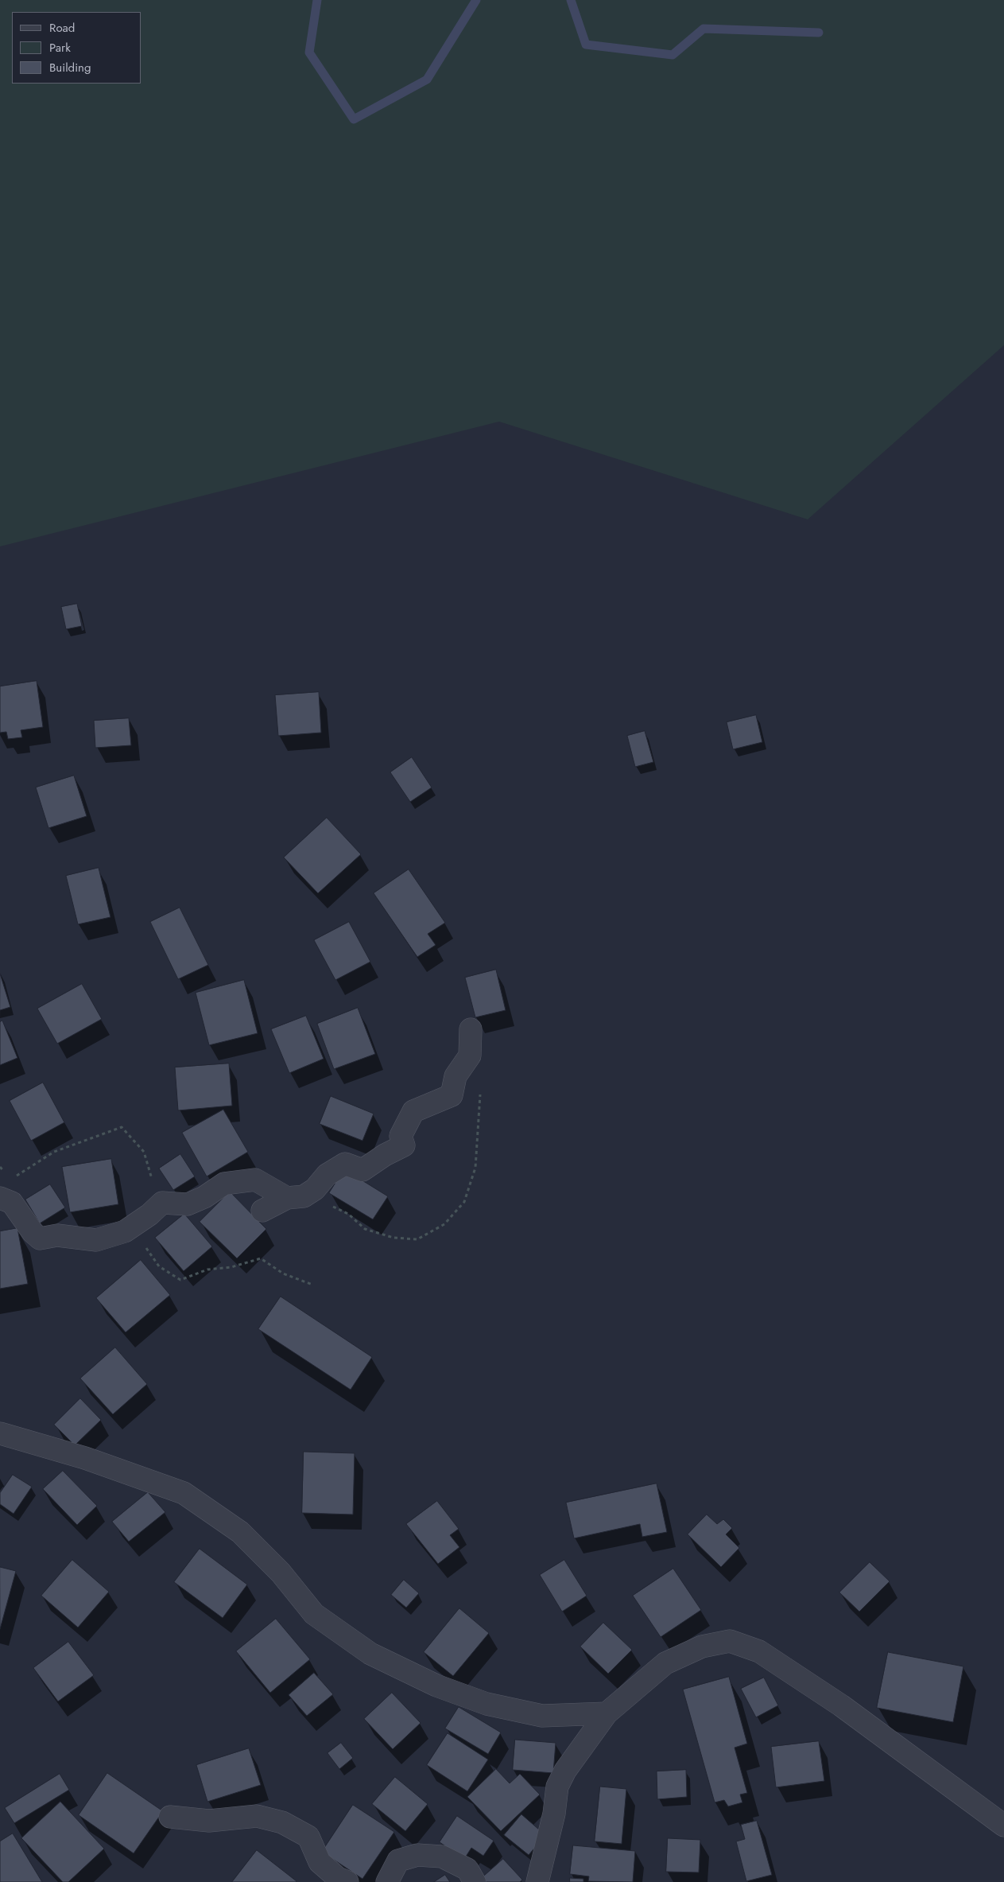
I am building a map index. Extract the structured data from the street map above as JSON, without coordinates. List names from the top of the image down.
{
  "legend": ["Road", "Park", "Building"]
}
